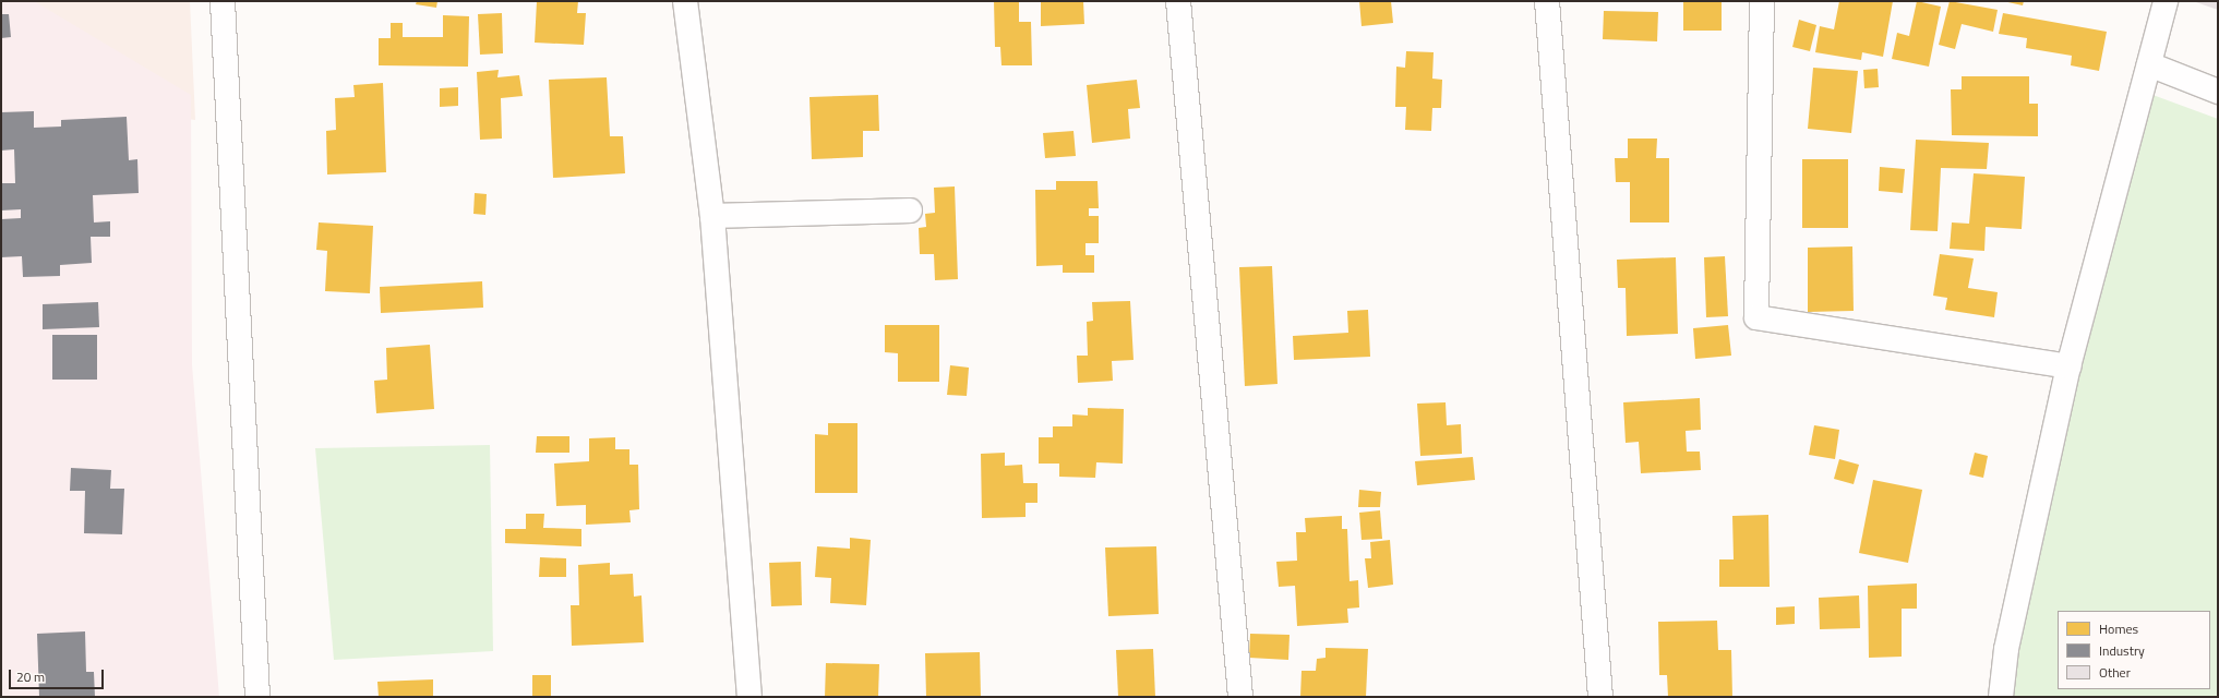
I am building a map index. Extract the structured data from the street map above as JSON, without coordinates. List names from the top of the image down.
{
  "legend": ["Homes", "Industry", "Other"],
  "scale_bar": "20 m"
}
